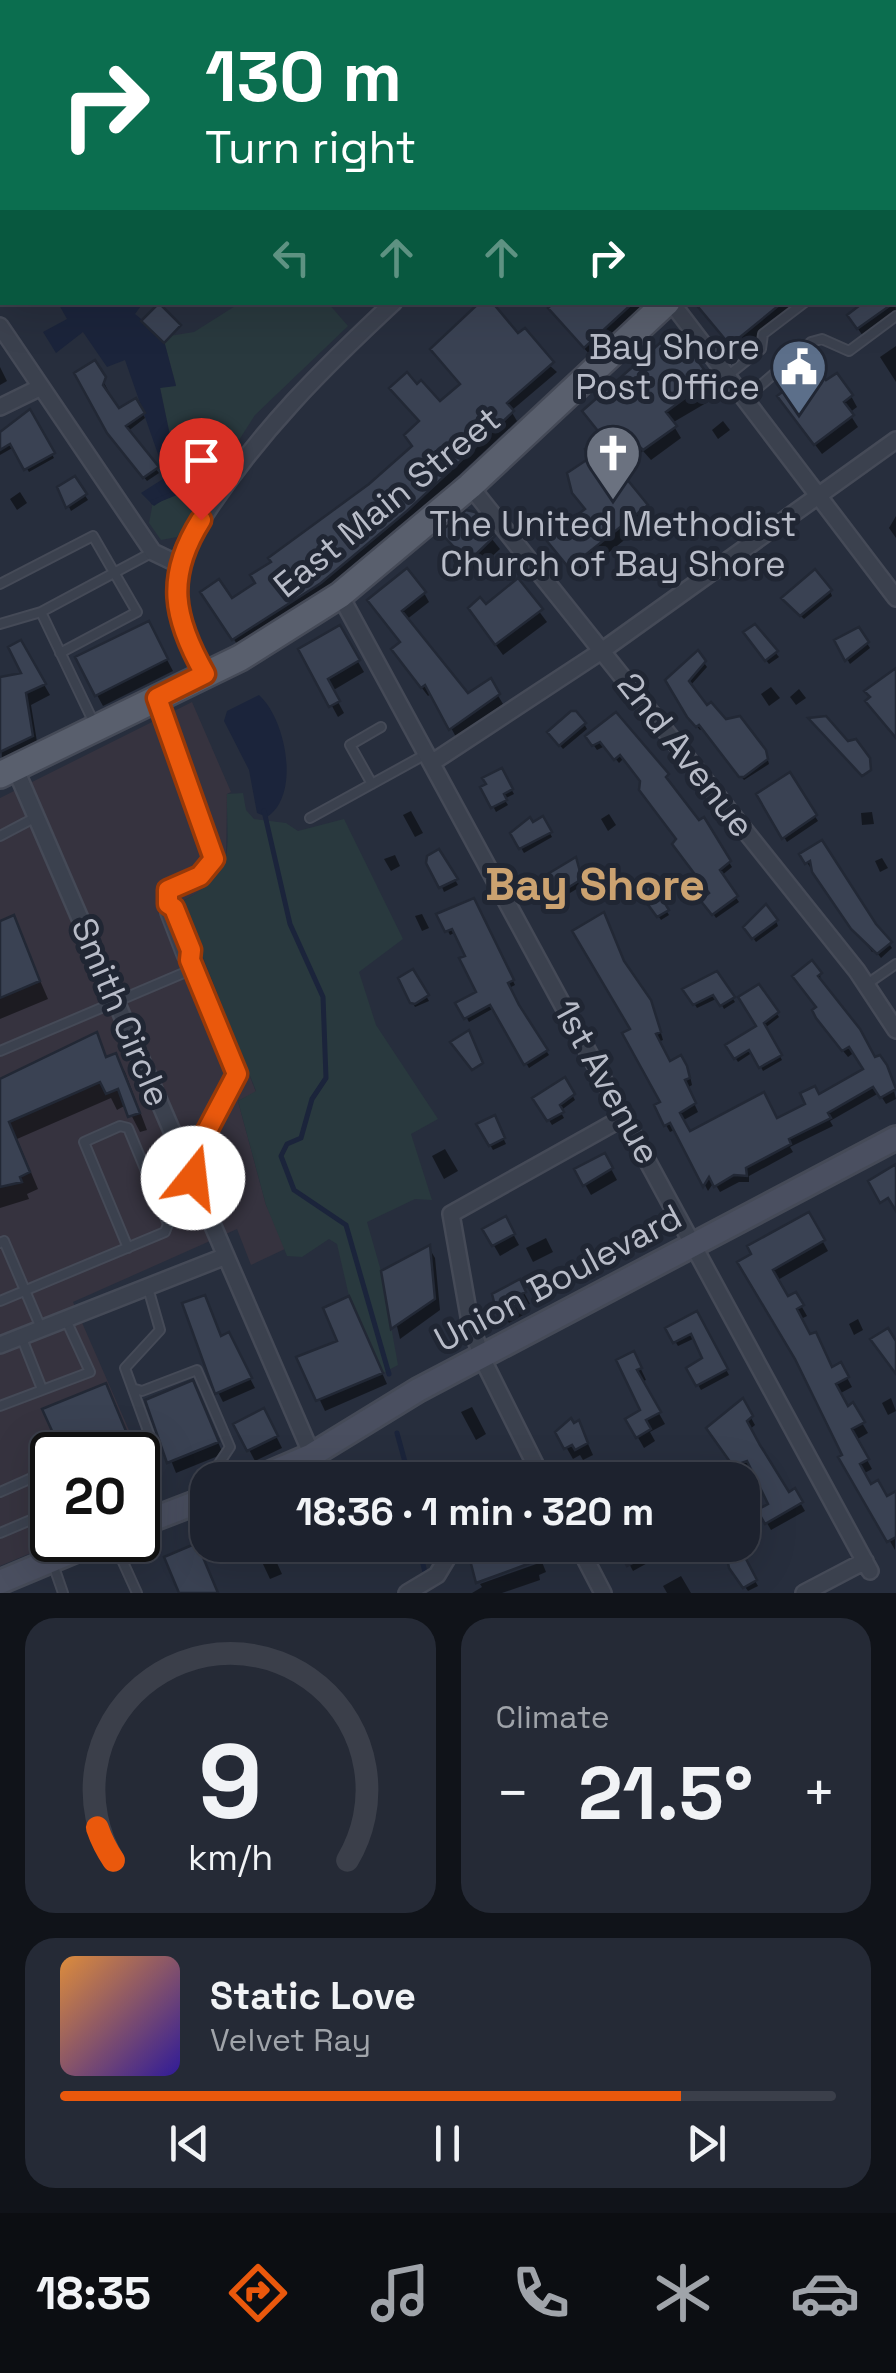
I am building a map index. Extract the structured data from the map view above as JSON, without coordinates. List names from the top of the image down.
{
  "streets": {
    "main road": ["East Main Street", "Union Boulevard"],
    "street": ["2nd Avenue", "Smith Circle", "1st Avenue"]
  },
  "crossings": [
    ["East Main Street", "2nd Avenue"],
    ["East Main Street", "Smith Circle"],
    ["East Main Street", "1st Avenue"],
    ["Smith Circle", "Union Boulevard"],
    ["1st Avenue", "Union Boulevard"]
  ],
  "districts": ["Bay Shore"],
  "places": {
    "public building": ["Bay Shore Post Office"],
    "church": ["The United Methodist Church of Bay Shore"]
  },
  "page": {
    "turn": ["130 m", "Turn right"],
    "limit": "20",
    "trip": "18:36 · 1 min · 320 m",
    "tile": "Climate",
    "heat": ["−", "21.5°", "+"],
    "song": ["Static Love", "Velvet Ray"],
    "tabs": "18:35",
    "gauge": ["9", "km/h"]
  }
}
